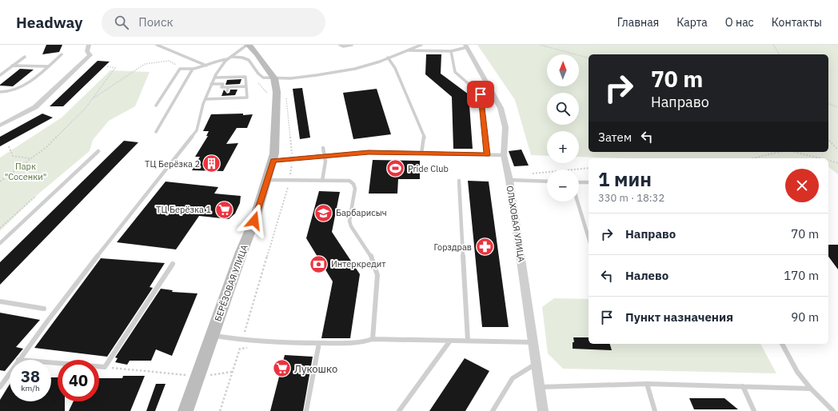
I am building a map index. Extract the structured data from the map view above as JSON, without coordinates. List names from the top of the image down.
{
  "streets": {
    "street": ["ОЛЬХОВАЯ УЛИЦА", "БЕРЁЗОВАЯ УЛИЦА"]
  },
  "parks": ["Парк \"Сосенки\""],
  "places": {
    "building": ["ТЦ Берёзка 2"],
    "sports": ["Pride Club"],
    "supermarket": ["ТЦ Берёзка 1", "Лукошко"],
    "school or university": ["Барбарисыч"],
    "pharmacy": ["Горздрав"],
    "bank": ["Интеркредит"]
  },
  "north": "top",
  "page": {
    "header": "Headway",
    "search": "Поиск",
    "nav": [
      "Главная",
      "Карта",
      "О нас",
      "Контакты"
    ],
    "map_buttons": ["+", "−"],
    "turn": ["70 m", "Направо"],
    "then": "Затем",
    "heading": ["1 мин", "330 m · 18:32"],
    "list": [
      {
        "name": "Направо",
        "value": "70 m"
      },
      {
        "name": "Налево",
        "value": "170 m"
      },
      {
        "name": "Пункт назначения",
        "value": "90 m"
      }
    ],
    "speed": "38 km/h",
    "limit": "40"
  }
}
